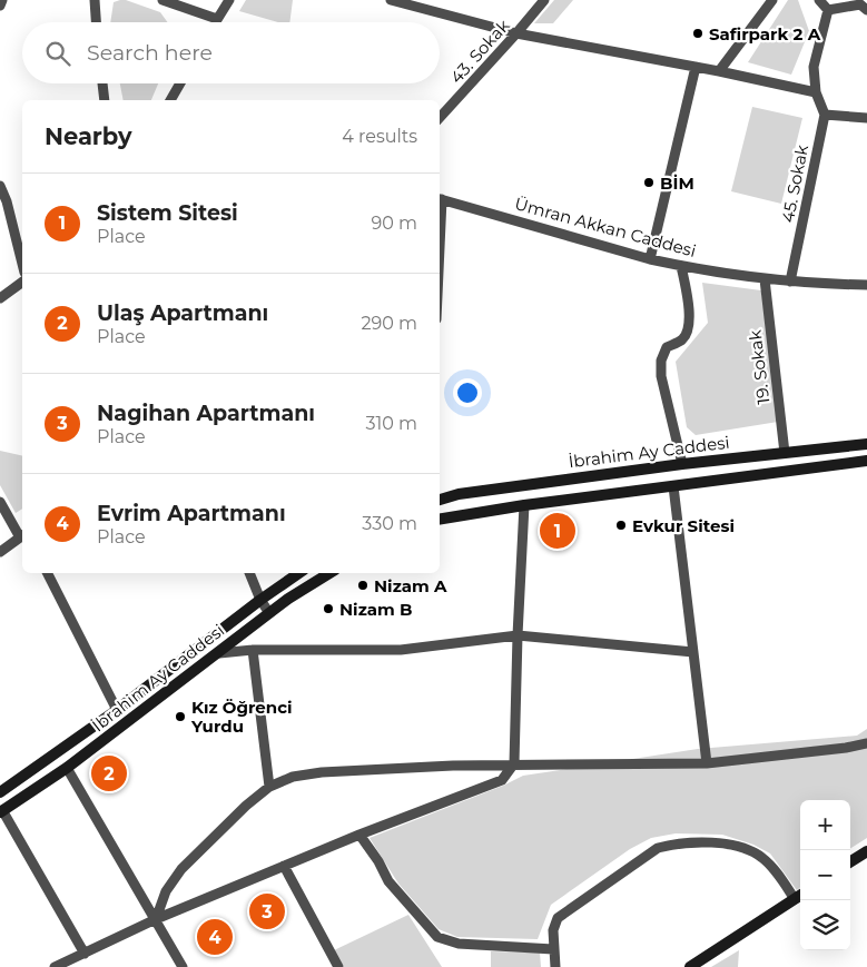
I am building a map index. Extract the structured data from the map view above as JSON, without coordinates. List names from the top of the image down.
{
  "streets": {
    "main road": ["İbrahim Ay Caddesi"],
    "street": [
      "43. Sokak",
      "45. Sokak",
      "Ümran Akkan Caddesi",
      "19. Sokak"
    ]
  },
  "crossings": [
    ["45. Sokak", "Ümran Akkan Caddesi"],
    ["Ümran Akkan Caddesi", "19. Sokak"],
    ["19. Sokak", "İbrahim Ay Caddesi"]
  ],
  "places": [
    "Safirpark 2 A",
    "BİM",
    "Evkur Sitesi",
    "Nizam A",
    "Nizam B",
    "Kız Öğrenci Yurdu"
  ],
  "page": {
    "search": "Search here",
    "heading": ["Nearby", "4 results"],
    "list": [
      {
        "mark": "1",
        "name": "Sistem Sitesi",
        "note": "Place",
        "value": "90 m"
      },
      {
        "mark": "2",
        "name": "Ulaş Apartmanı",
        "note": "Place",
        "value": "290 m"
      },
      {
        "mark": "3",
        "name": "Nagihan Apartmanı",
        "note": "Place",
        "value": "310 m"
      },
      {
        "mark": "4",
        "name": "Evrim Apartmanı",
        "note": "Place",
        "value": "330 m"
      }
    ],
    "pins": [
      "1",
      "2",
      "3",
      "4"
    ],
    "map_buttons": ["+", "−"]
  }
}
